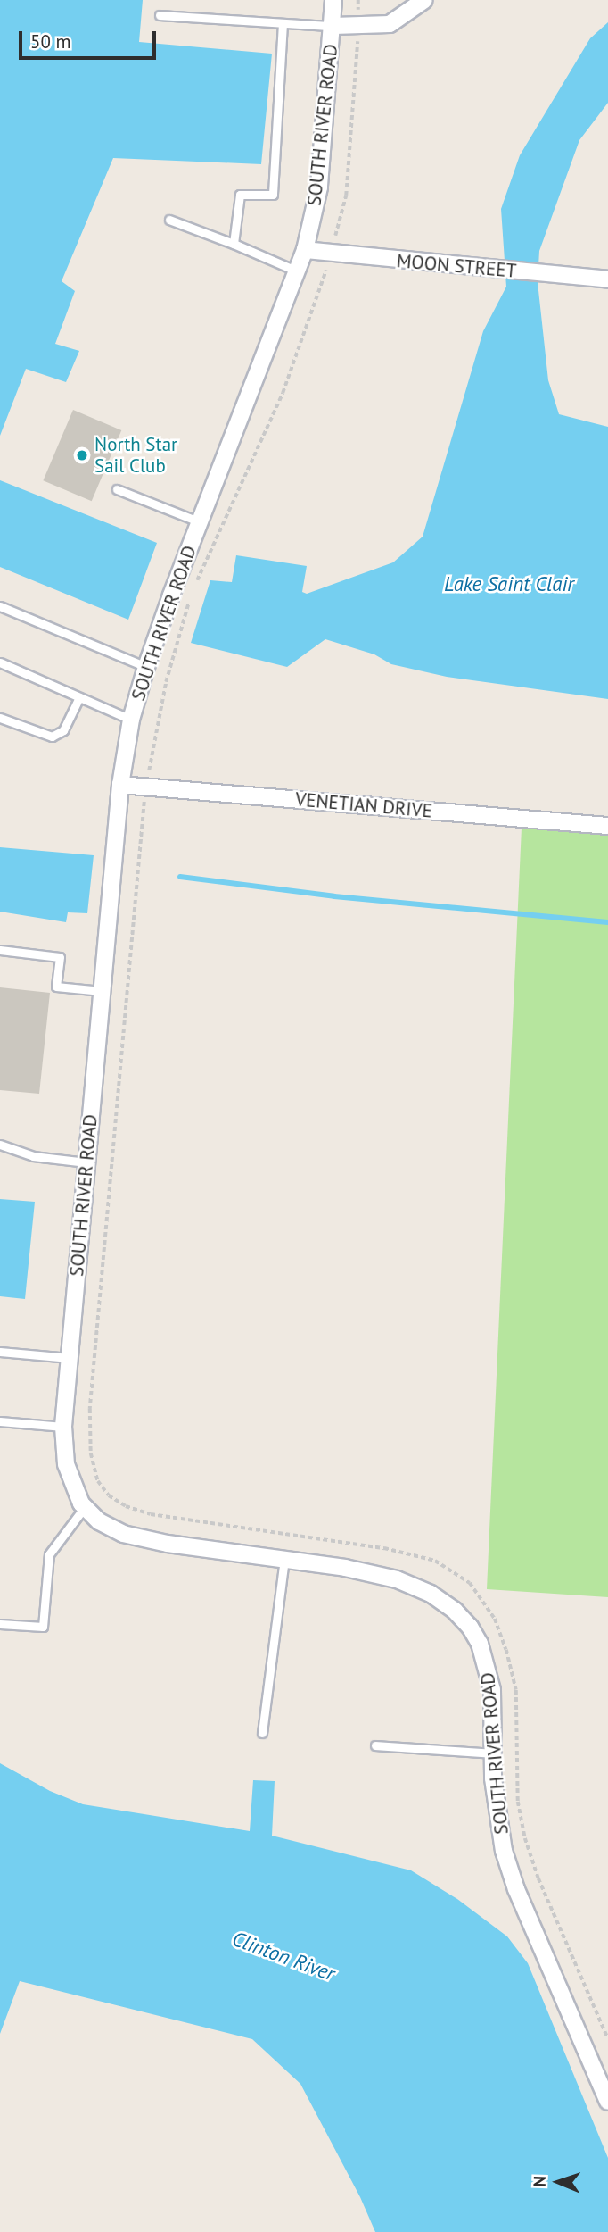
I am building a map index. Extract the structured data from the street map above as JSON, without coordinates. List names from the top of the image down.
{
  "streets": {
    "street": ["SOUTH RIVER ROAD", "MOON STREET", "VENETIAN DRIVE"]
  },
  "crossings": [
    ["SOUTH RIVER ROAD", "MOON STREET"],
    ["SOUTH RIVER ROAD", "VENETIAN DRIVE"]
  ],
  "water": ["Lake Saint Clair", "Clinton River"],
  "places": ["North Star Sail Club"],
  "scale_bar": "50 m",
  "north": "left"
}
